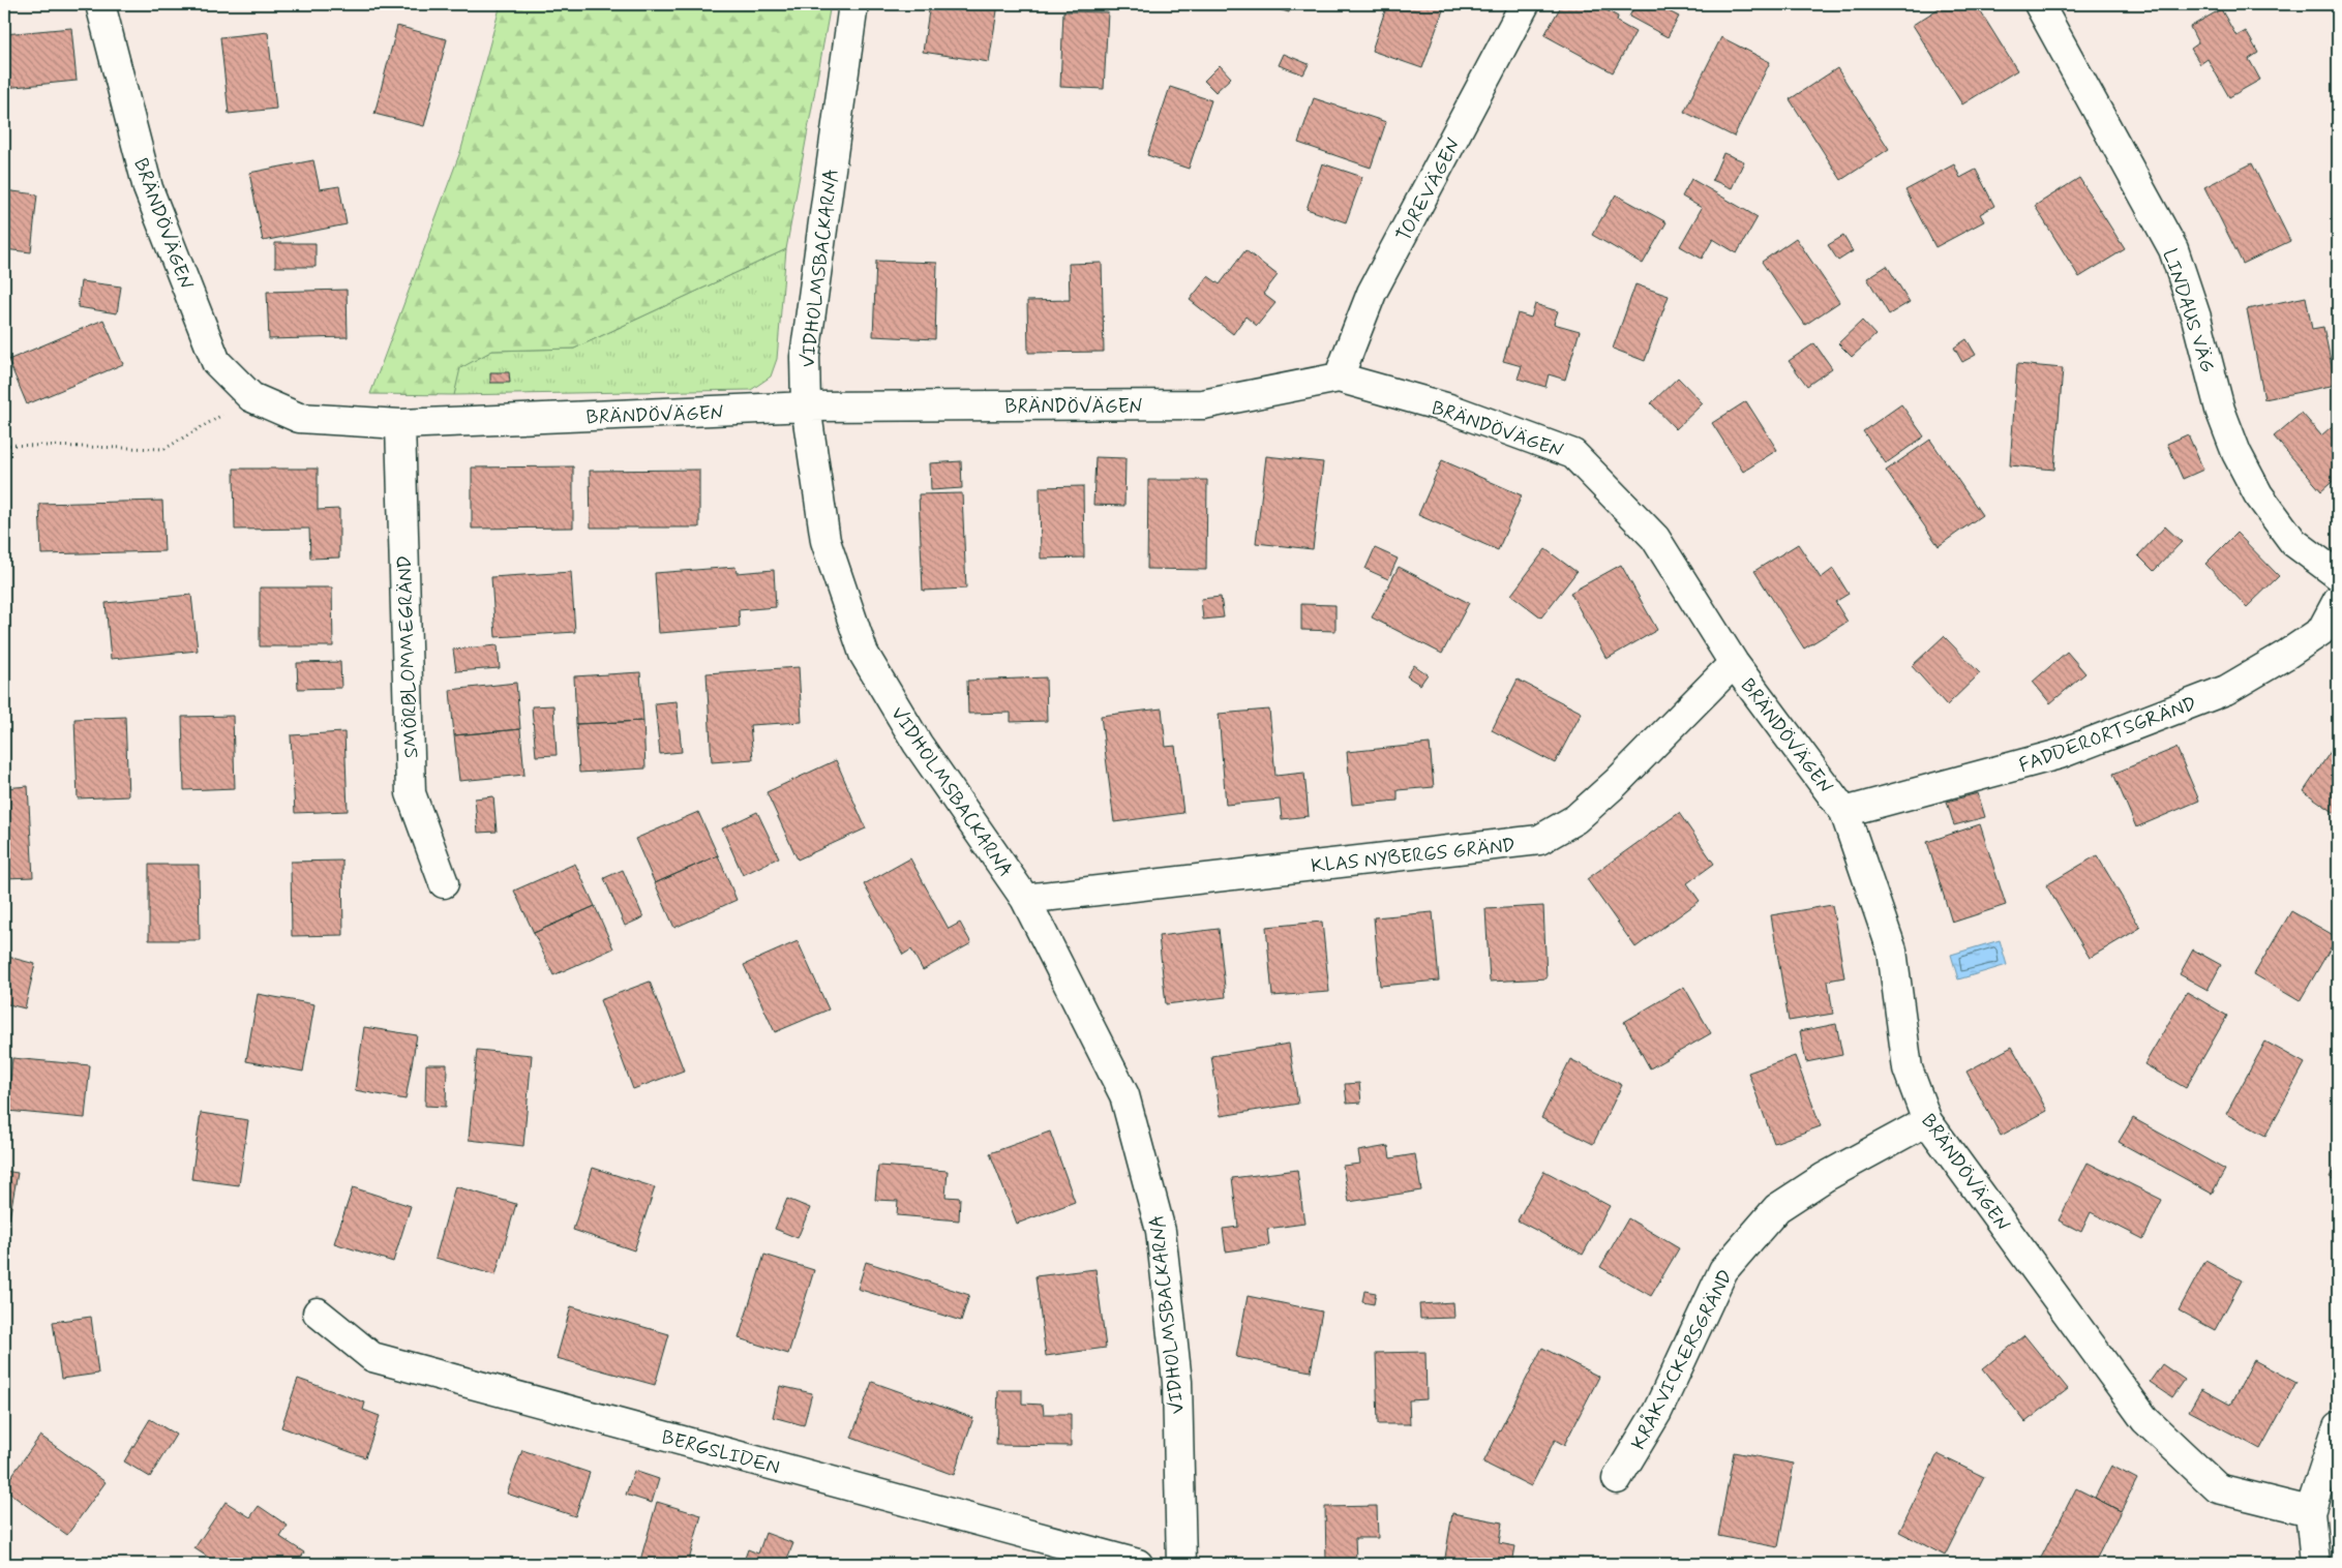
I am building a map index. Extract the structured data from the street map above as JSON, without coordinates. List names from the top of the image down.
{
  "streets": {
    "street": [
      "TOREVÄGEN",
      "BRÄNDÖVÄGEN",
      "VIDHOLMSBACKARNA",
      "LINDAUS VÄG",
      "SMÖRBLOMMEGRÄND",
      "FADDERORTSGRÄND",
      "KLAS NYBERGS GRÄND",
      "KRÅKVICKERSGRÄND",
      "BERGSLIDEN"
    ]
  },
  "crossings": [
    ["TOREVÄGEN", "BRÄNDÖVÄGEN"],
    ["BRÄNDÖVÄGEN", "VIDHOLMSBACKARNA"],
    ["BRÄNDÖVÄGEN", "SMÖRBLOMMEGRÄND"],
    ["BRÄNDÖVÄGEN", "FADDERORTSGRÄND"],
    ["BRÄNDÖVÄGEN", "KLAS NYBERGS GRÄND"],
    ["BRÄNDÖVÄGEN", "KRÅKVICKERSGRÄND"],
    ["VIDHOLMSBACKARNA", "KLAS NYBERGS GRÄND"]
  ]
}
